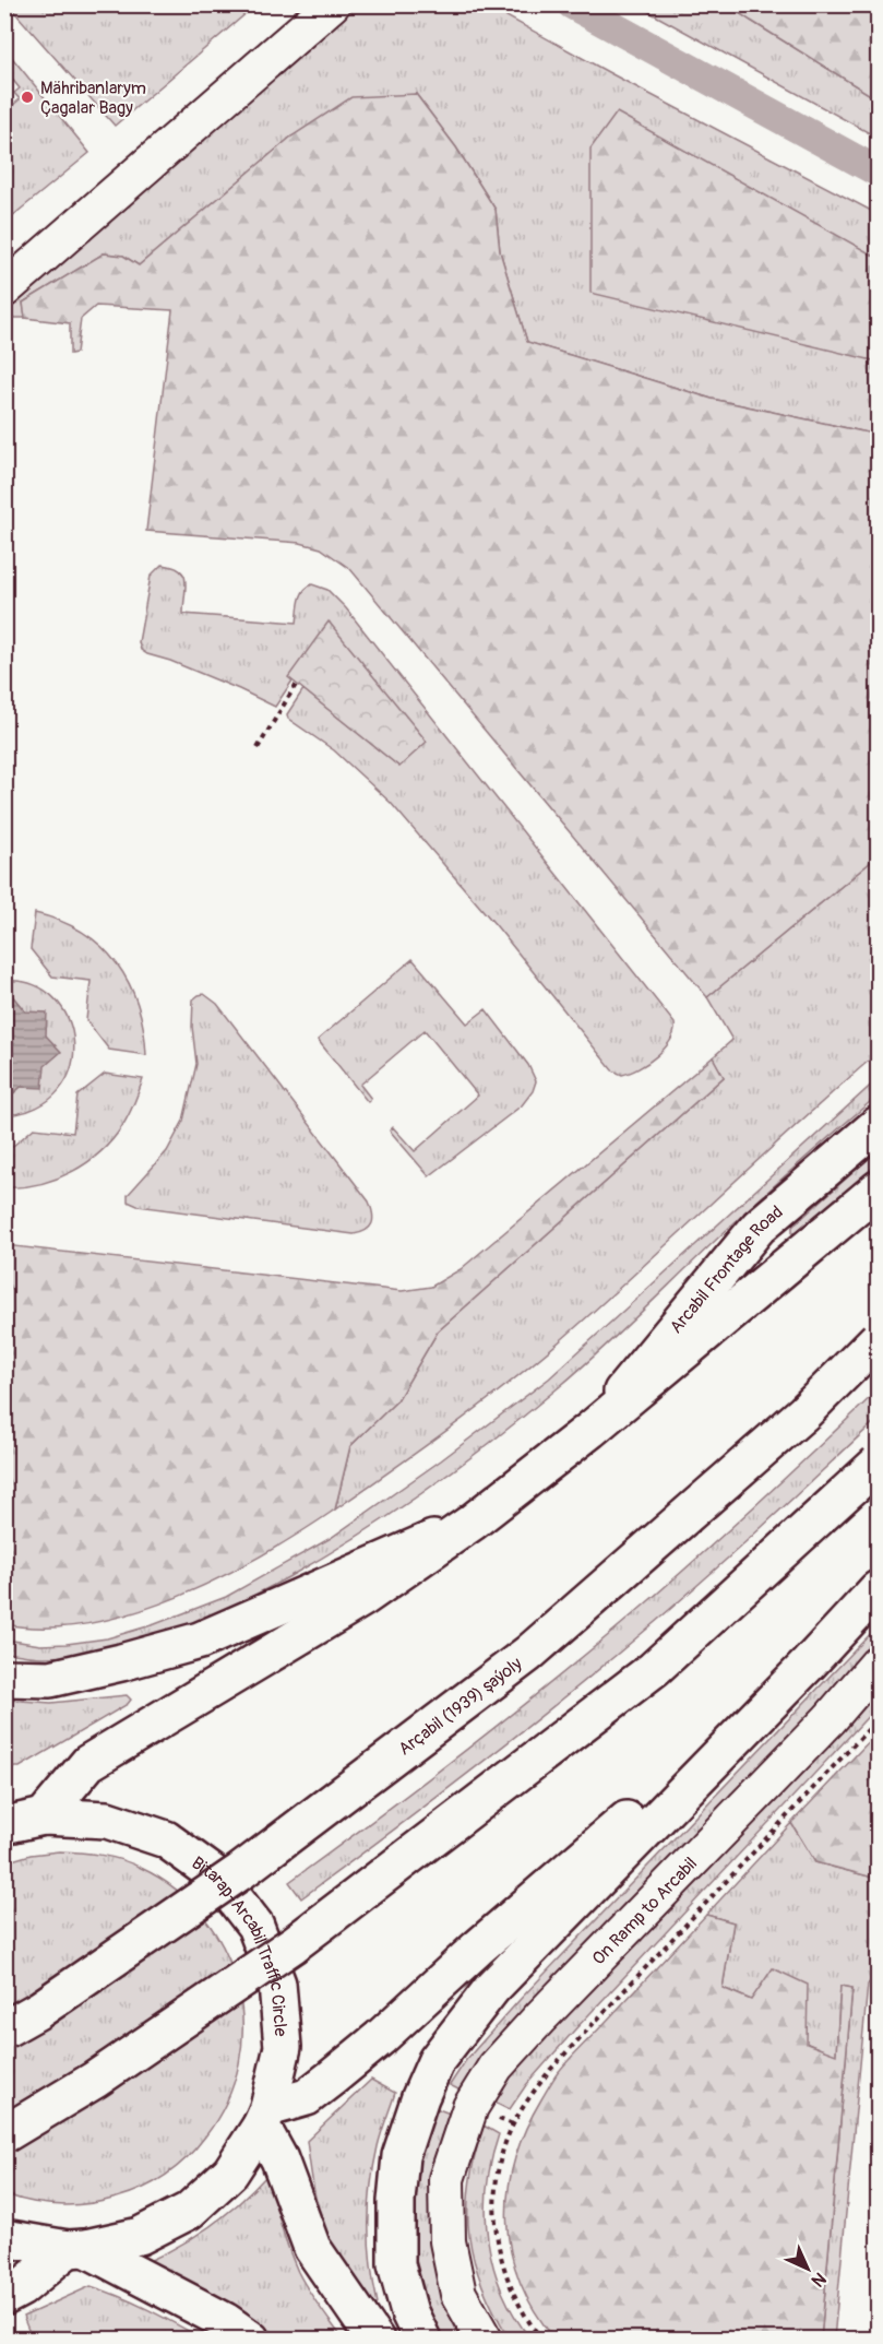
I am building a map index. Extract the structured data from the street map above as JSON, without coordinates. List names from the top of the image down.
{
  "streets": {
    "main road": ["Arcabil Frontage Road", "Arçabil (1939) şaýoly", "Bitarap-Arcabil Traffic Circle"],
    "street": ["On Ramp to Arcabil"]
  },
  "places": ["Mähribanlarym Çagalar Bagy"],
  "north": "bottom right"
}
